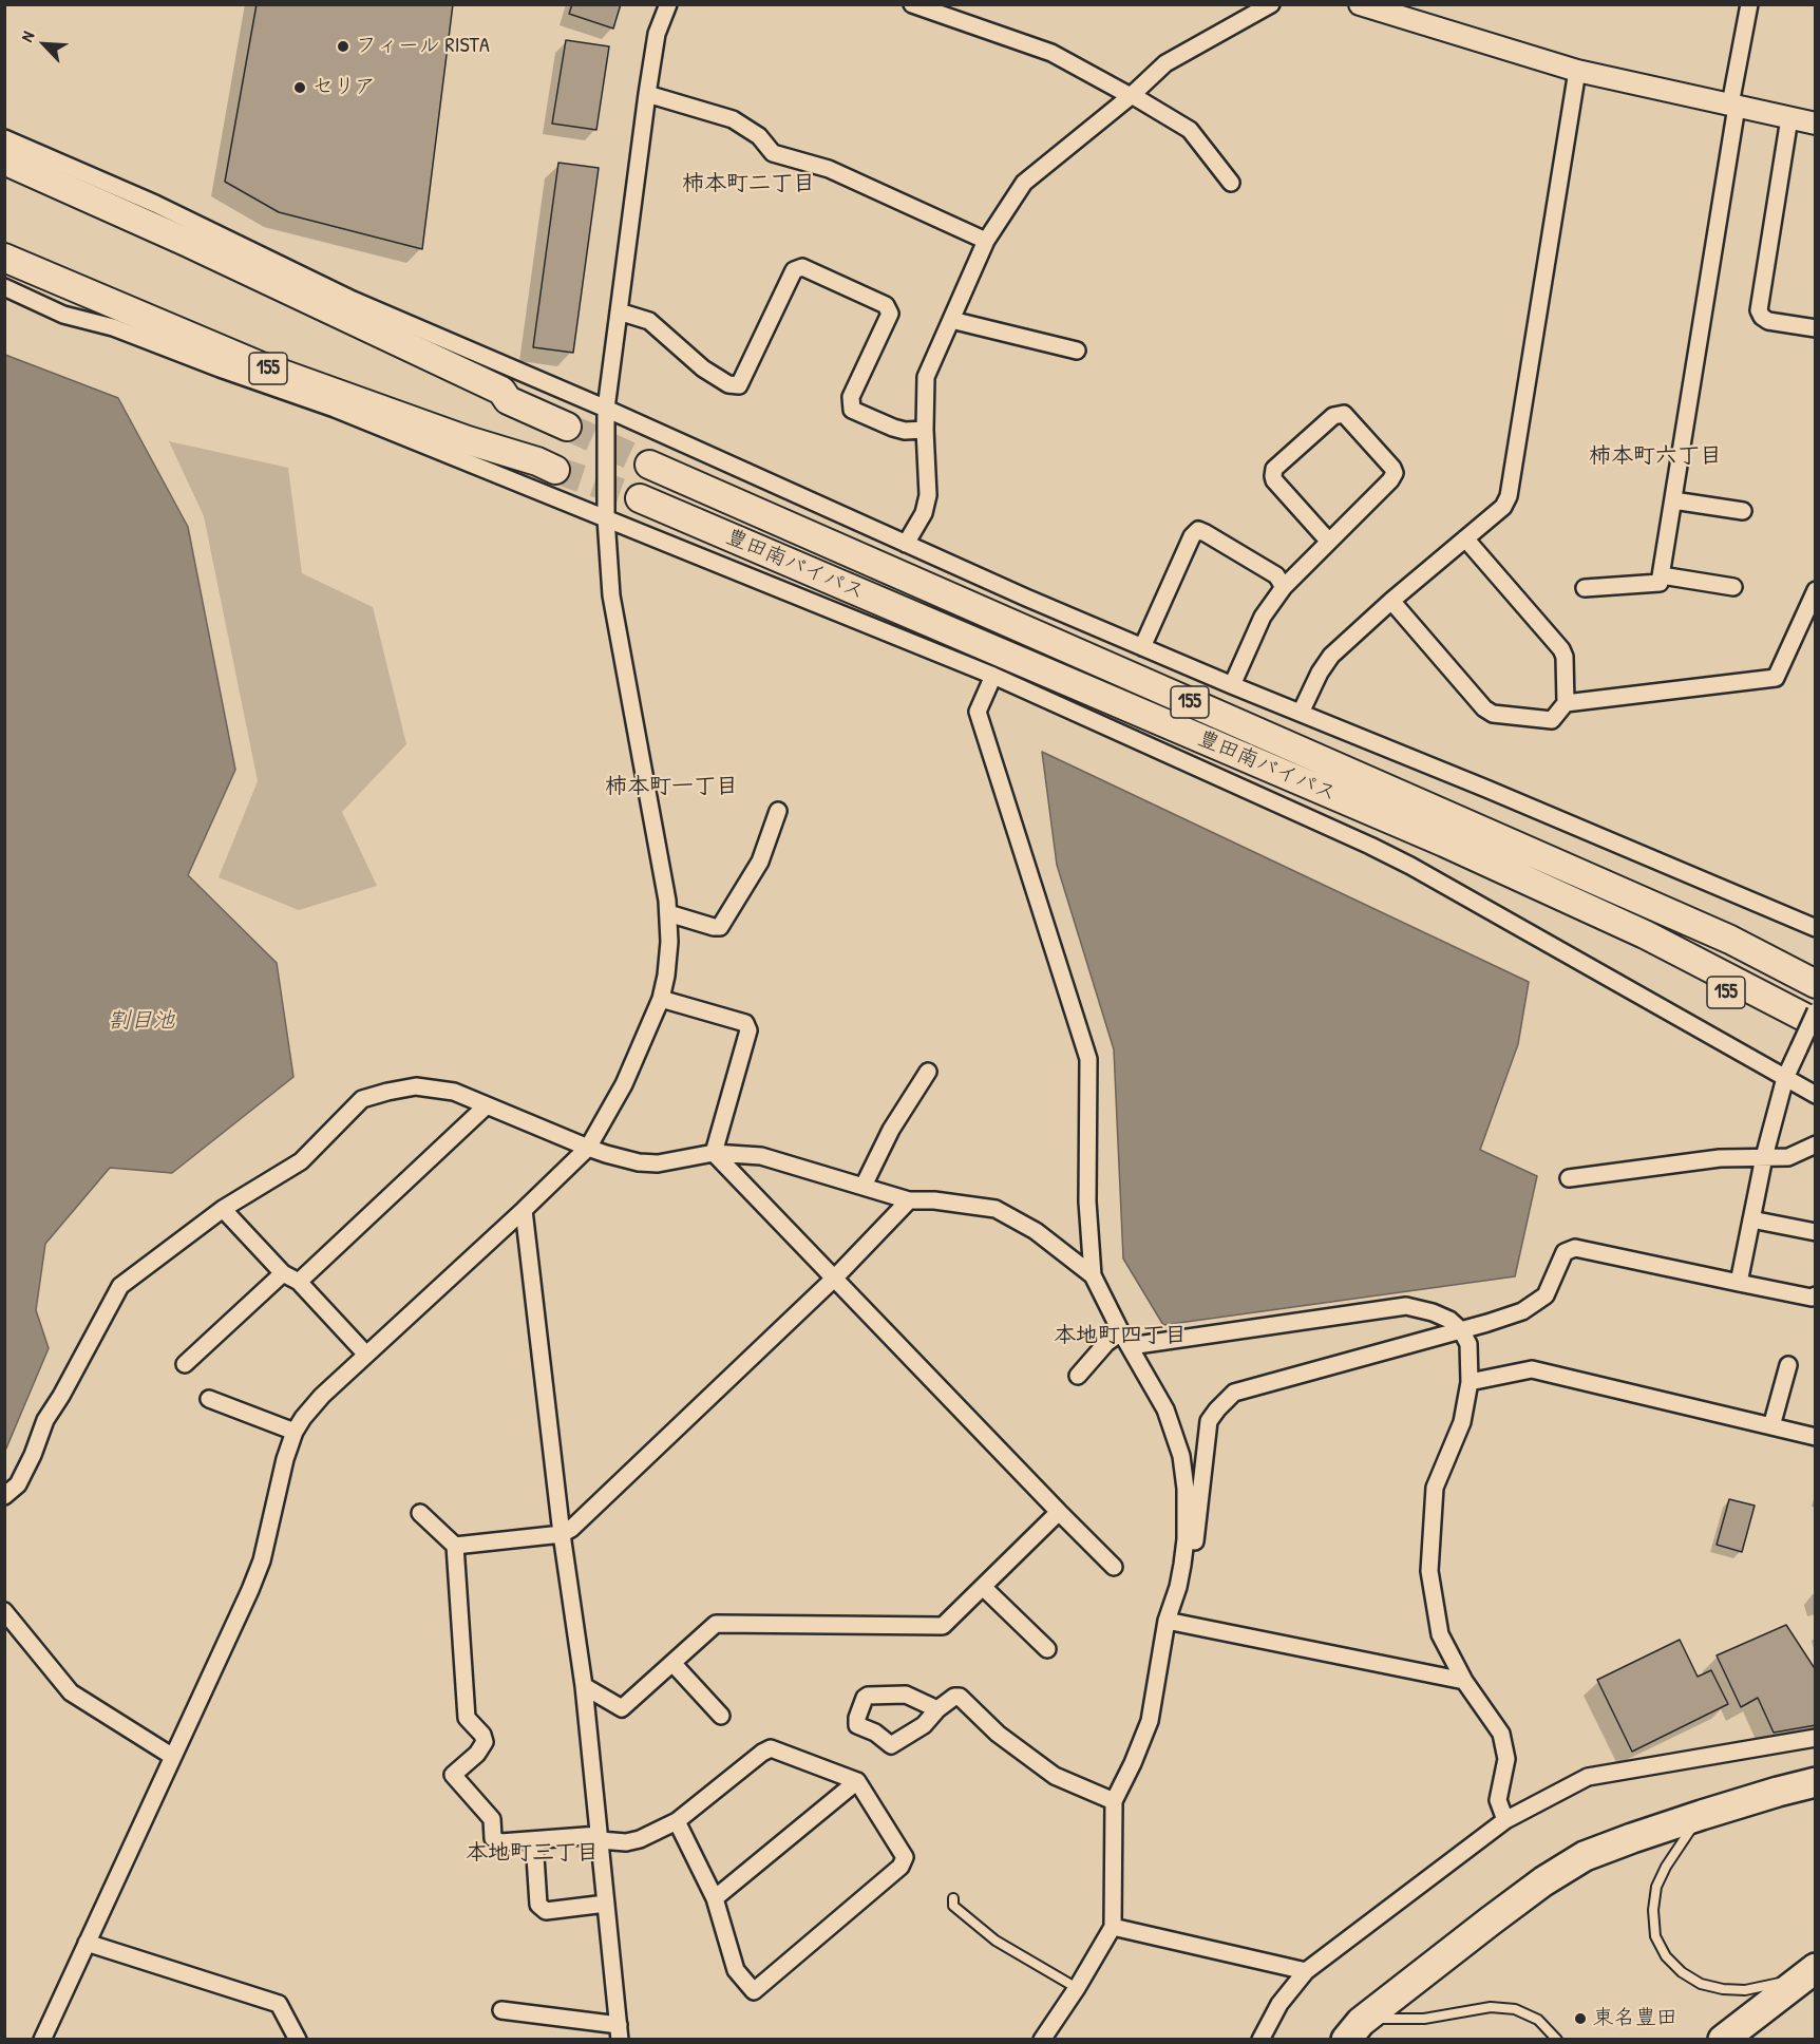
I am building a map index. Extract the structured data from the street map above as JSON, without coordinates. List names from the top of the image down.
{
  "streets": {
    "highway": ["155", "豊田南バイパス"]
  },
  "crossings": [
    ["155", "豊田南バイパス"]
  ],
  "districts": [
    "柿本町二丁目",
    "柿本町六丁目",
    "柿本町一丁目",
    "本地町四丁目",
    "本地町三丁目"
  ],
  "water": ["割目池"],
  "places": ["フィール RISTA", "セリア", "東名豊田"],
  "north": "top left"
}
